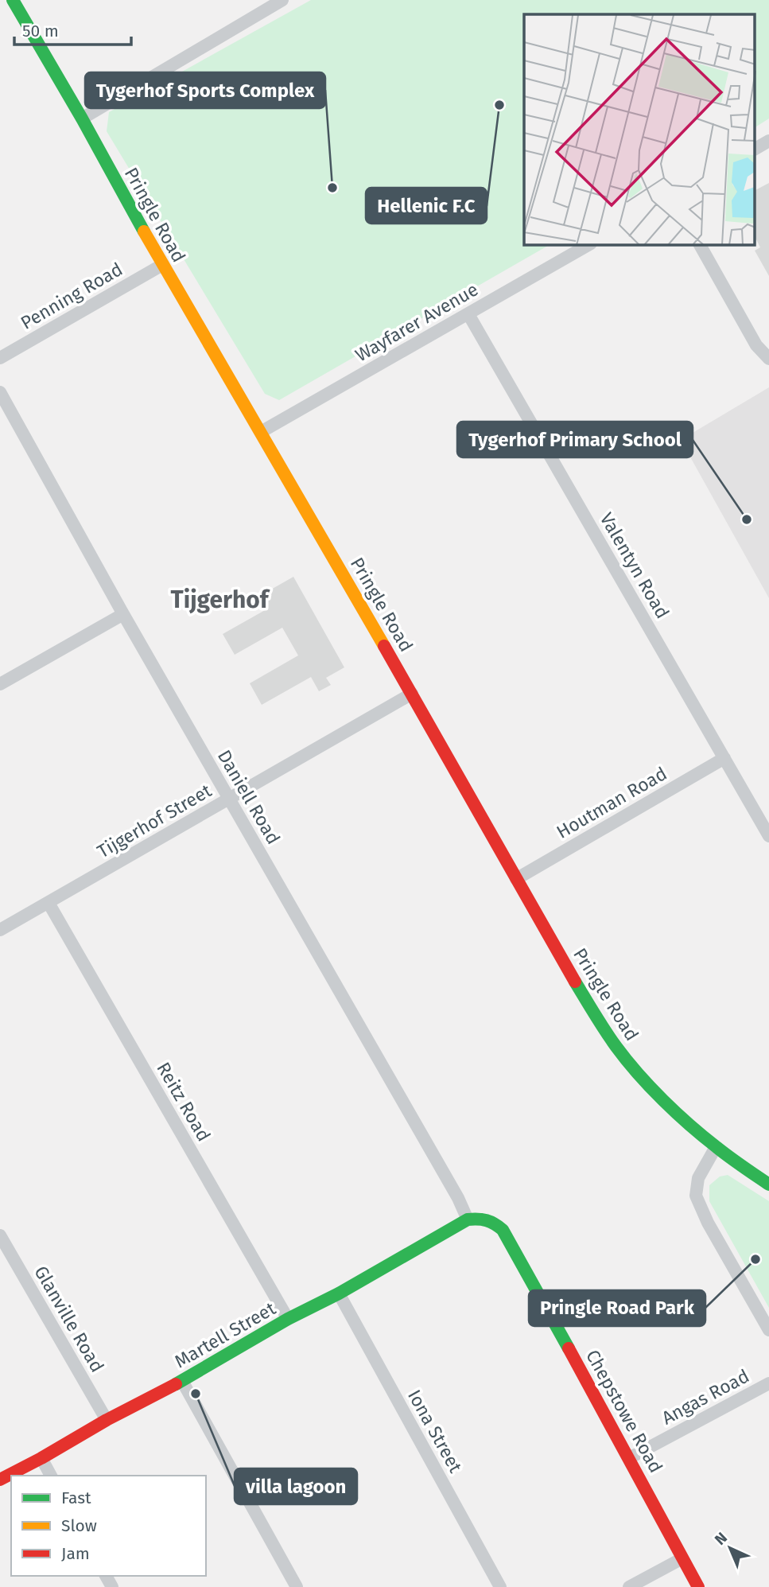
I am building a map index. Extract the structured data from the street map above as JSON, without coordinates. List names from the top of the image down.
{
  "streets": {
    "street": [
      "Pringle Road",
      "Penning Road",
      "Wayfarer Avenue",
      "Valentyn Road",
      "Daniell Road",
      "Houtman Road",
      "Tijgerhof Street",
      "Reitz Road",
      "Glanville Road",
      "Martell Street",
      "Angas Road",
      "Chepstowe Road",
      "Iona Street"
    ]
  },
  "crossings": [
    ["Pringle Road", "Penning Road"],
    ["Pringle Road", "Wayfarer Avenue"],
    ["Pringle Road", "Houtman Road"],
    ["Pringle Road", "Tijgerhof Street"],
    ["Wayfarer Avenue", "Valentyn Road"],
    ["Valentyn Road", "Houtman Road"],
    ["Daniell Road", "Tijgerhof Street"],
    ["Daniell Road", "Martell Street"],
    ["Daniell Road", "Chepstowe Road"],
    ["Tijgerhof Street", "Reitz Road"],
    ["Reitz Road", "Martell Street"],
    ["Glanville Road", "Martell Street"],
    ["Martell Street", "Chepstowe Road"],
    ["Martell Street", "Iona Street"],
    ["Angas Road", "Chepstowe Road"]
  ],
  "districts": ["Tijgerhof"],
  "places": [
    "Hellenic F.C",
    "Tygerhof Sports Complex",
    "Tygerhof Primary School",
    "Pringle Road Park",
    "villa lagoon"
  ],
  "legend": ["Fast", "Slow", "Jam"],
  "scale_bar": "50 m",
  "north": "top left"
}
